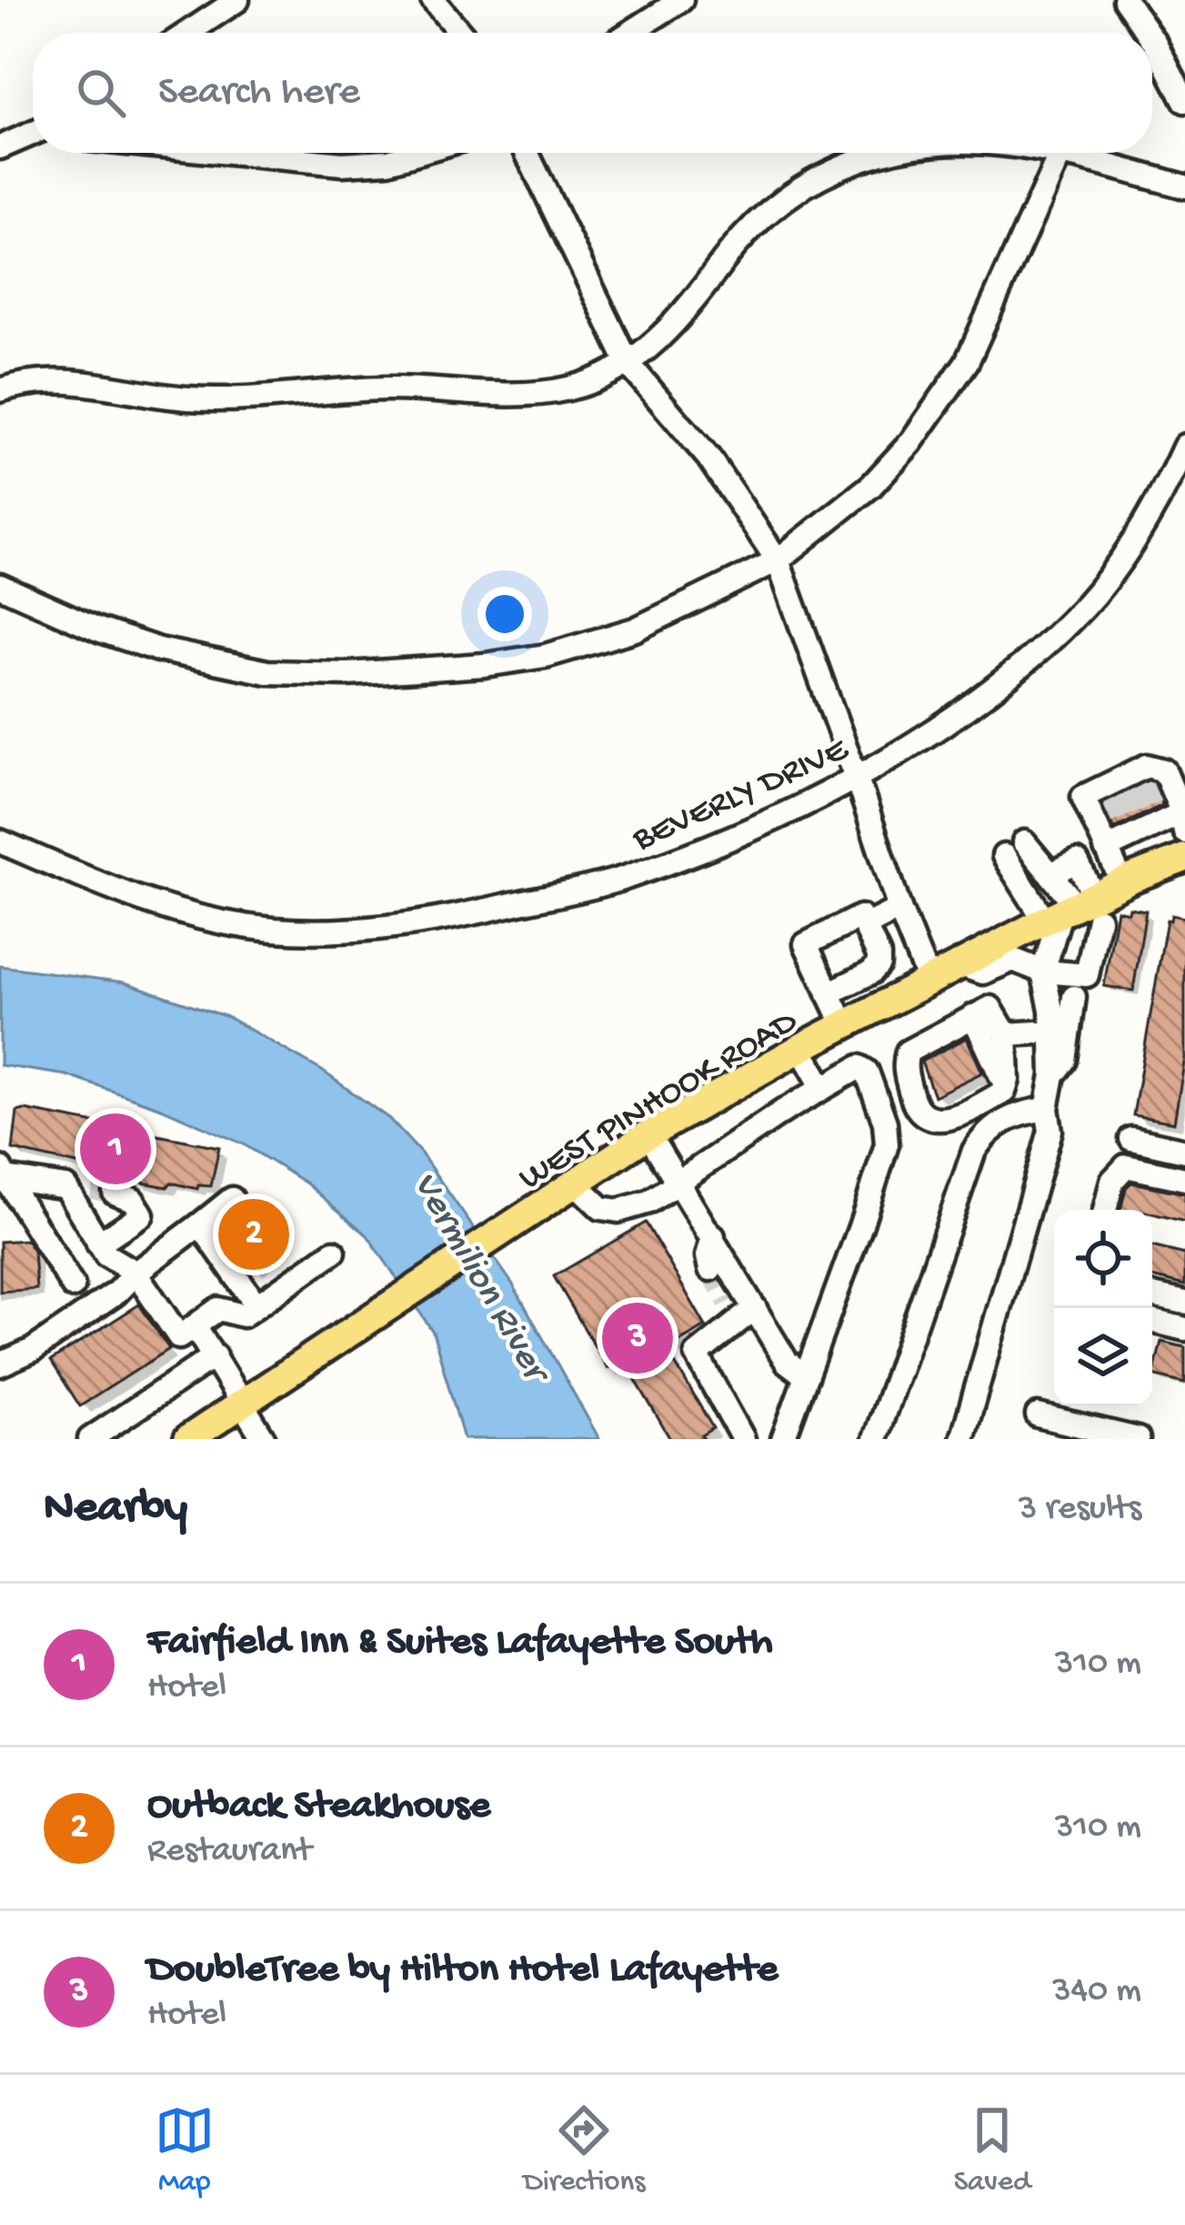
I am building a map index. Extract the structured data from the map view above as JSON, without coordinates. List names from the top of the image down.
{
  "streets": {
    "main road": ["WEST PINHOOK ROAD"],
    "street": ["BEVERLY DRIVE"]
  },
  "water": ["Vermilion River"],
  "page": {
    "search": "Search here",
    "pins": ["1", "2", "3"],
    "heading": ["Nearby", "3 results"],
    "list": [
      {
        "mark": "1",
        "name": "Fairfield Inn & Suites Lafayette South",
        "note": "Hotel",
        "value": "310 m"
      },
      {
        "mark": "2",
        "name": "Outback Steakhouse",
        "note": "Restaurant",
        "value": "310 m"
      },
      {
        "mark": "3",
        "name": "DoubleTree by Hilton Hotel Lafayette",
        "note": "Hotel",
        "value": "340 m"
      }
    ],
    "nav": ["Map", "Directions", "Saved"]
  }
}
